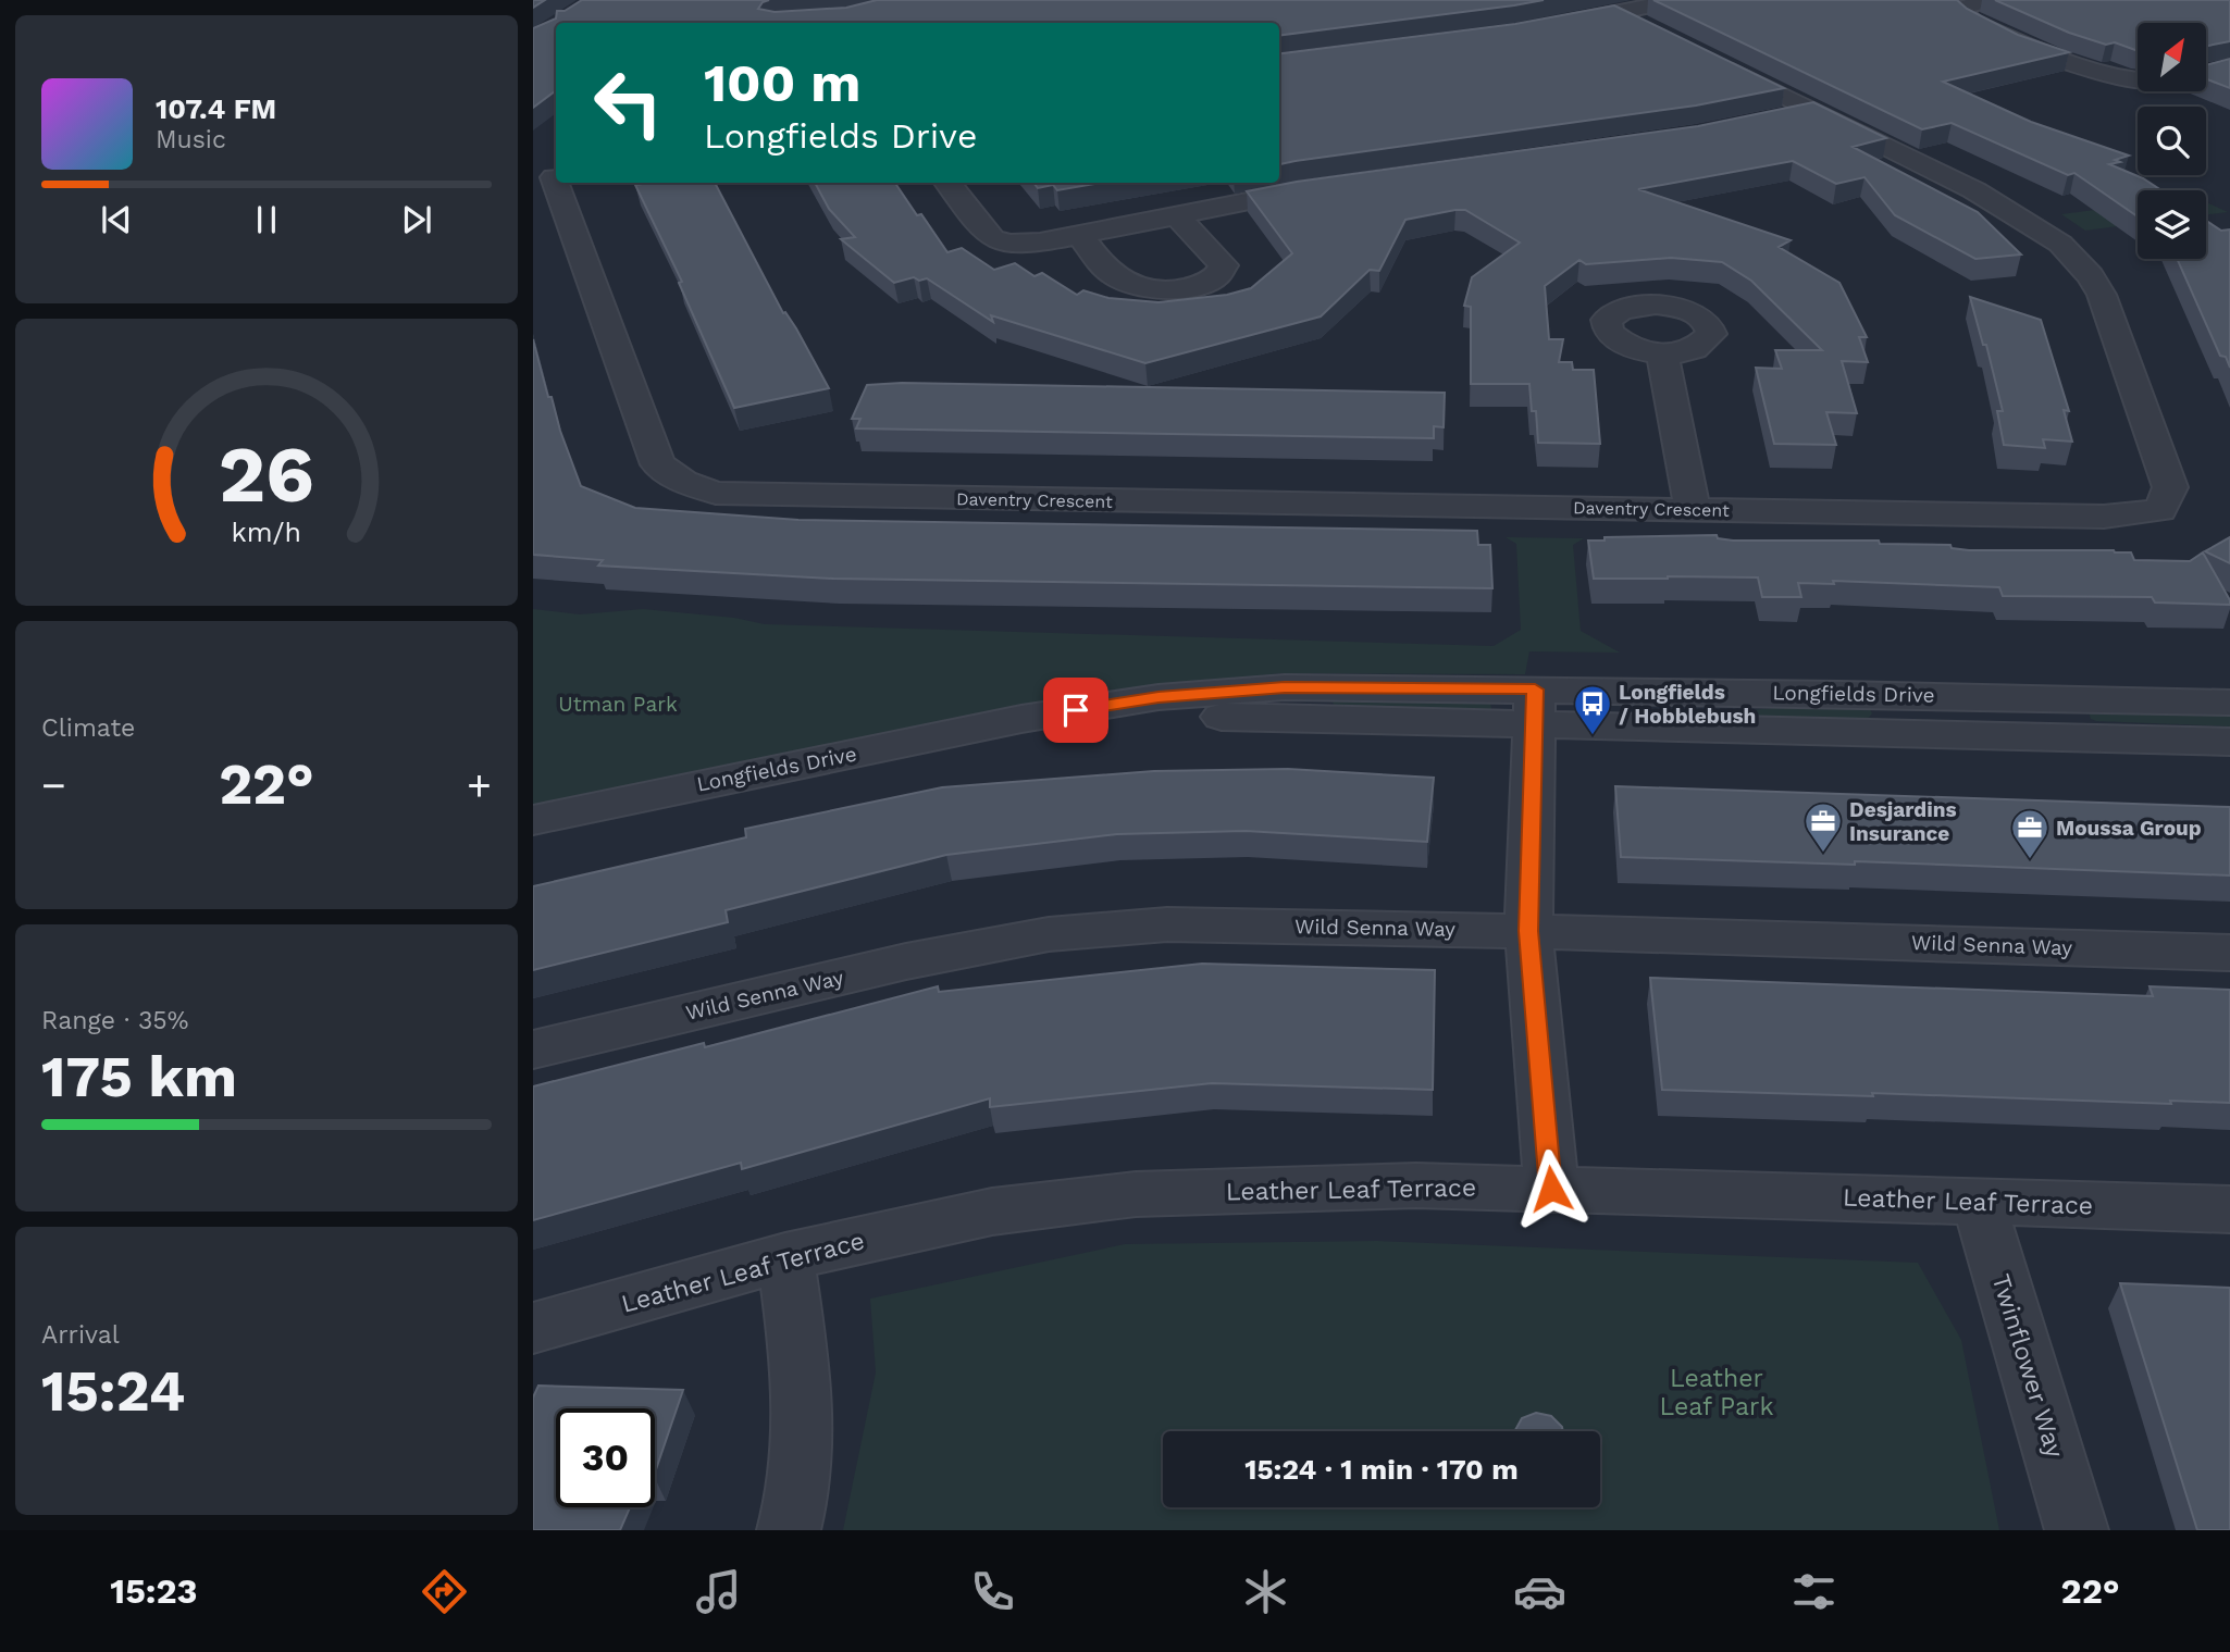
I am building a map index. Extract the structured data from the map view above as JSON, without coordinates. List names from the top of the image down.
{
  "streets": {
    "street": [
      "Daventry Crescent",
      "Longfields Drive",
      "Wild Senna Way",
      "Leather Leaf Terrace",
      "Twinflower Way"
    ]
  },
  "crossings": [
    ["Leather Leaf Terrace", "Twinflower Way"]
  ],
  "parks": ["Utman Park", "Leather Leaf Park"],
  "places": {
    "bus stop": ["Longfields / Hobblebush"],
    "office": ["Desjardins Insurance", "Moussa Group"]
  },
  "north": "top right",
  "page": {
    "turn": ["100 m", "Longfields Drive"],
    "song": ["107.4 FM", "Music"],
    "tile": [
      "Climate",
      ["Range · 35%", "175 km"],
      ["Arrival", "15:24"]
    ],
    "heat": ["−", "22°", "+"],
    "limit": "30",
    "trip": "15:24 · 1 min · 170 m",
    "tabs": ["15:23", "22°"],
    "gauge": ["26", "km/h"]
  }
}
